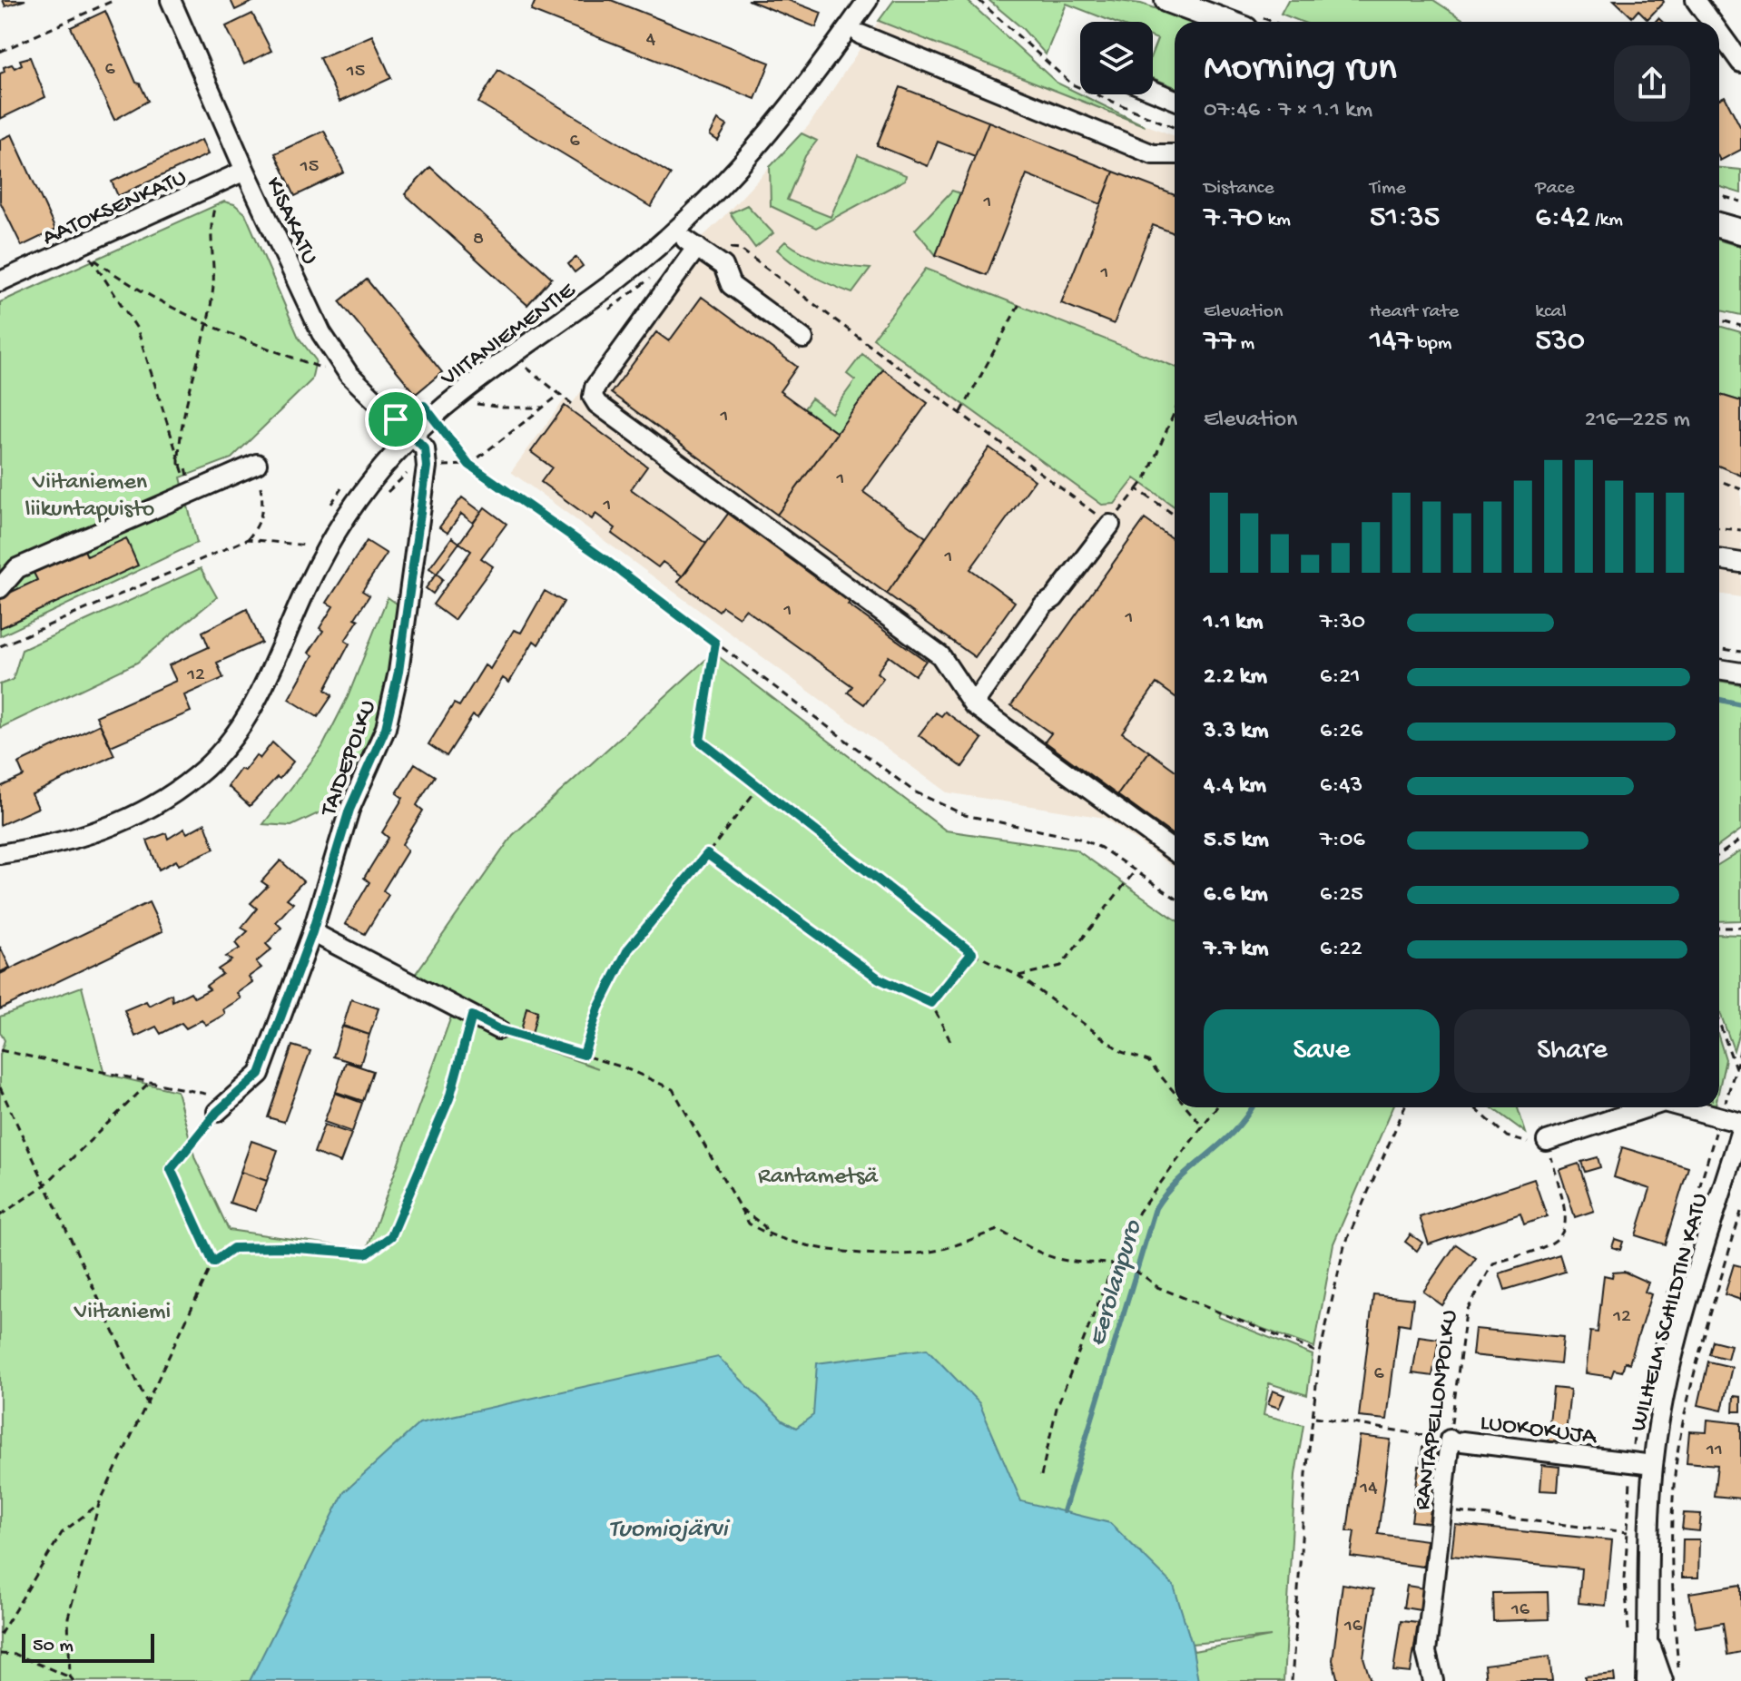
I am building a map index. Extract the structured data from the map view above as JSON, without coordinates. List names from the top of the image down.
{
  "streets": {
    "street": [
      "AATOKSENKATU",
      "KISAKATU",
      "VIITANIEMENTIE",
      "TAIDEPOLKU",
      "WILHELM SCHILDTIN KATU",
      "RANTAPELLONPOLKU",
      "LUOKOKUJA"
    ]
  },
  "crossings": [
    ["AATOKSENKATU", "KISAKATU"],
    ["KISAKATU", "VIITANIEMENTIE"],
    ["KISAKATU", "TAIDEPOLKU"],
    ["VIITANIEMENTIE", "TAIDEPOLKU"],
    ["WILHELM SCHILDTIN KATU", "LUOKOKUJA"],
    ["RANTAPELLONPOLKU", "LUOKOKUJA"]
  ],
  "water": ["Eerolanpuro", "Tuomiojärvi"],
  "parks": ["Viitaniemen liikuntapuisto", "Rantametsä", "Viitaniemi"],
  "house_numbers": [
    "4",
    "6",
    "15",
    "6",
    "15",
    "1",
    "8",
    "1",
    "1",
    "1",
    "1",
    "1",
    "1",
    "1",
    "12",
    "12",
    "6",
    "11",
    "14",
    "16",
    "16"
  ],
  "scale_bar": "50 m",
  "page": {
    "heading": ["Morning run", "07:46 · 7 × 1.1 km"],
    "stats": [
      ["Distance", "7.70 km"],
      ["Time", "51:35"],
      ["Pace", "6:42 /km"],
      ["Elevation", "77 m"],
      ["Heart rate", "147 bpm"],
      ["kcal", "530"]
    ],
    "chart": ["Elevation", "216–225 m"],
    "list": [
      {
        "name": "1.1 km",
        "note": "7:30"
      },
      {
        "name": "2.2 km",
        "note": "6:21"
      },
      {
        "name": "3.3 km",
        "note": "6:26"
      },
      {
        "name": "4.4 km",
        "note": "6:43"
      },
      {
        "name": "5.5 km",
        "note": "7:06"
      },
      {
        "name": "6.6 km",
        "note": "6:25"
      },
      {
        "name": "7.7 km",
        "note": "6:22"
      }
    ],
    "buttons": ["Save", "Share"],
    "scale": "50 m"
  }
}
